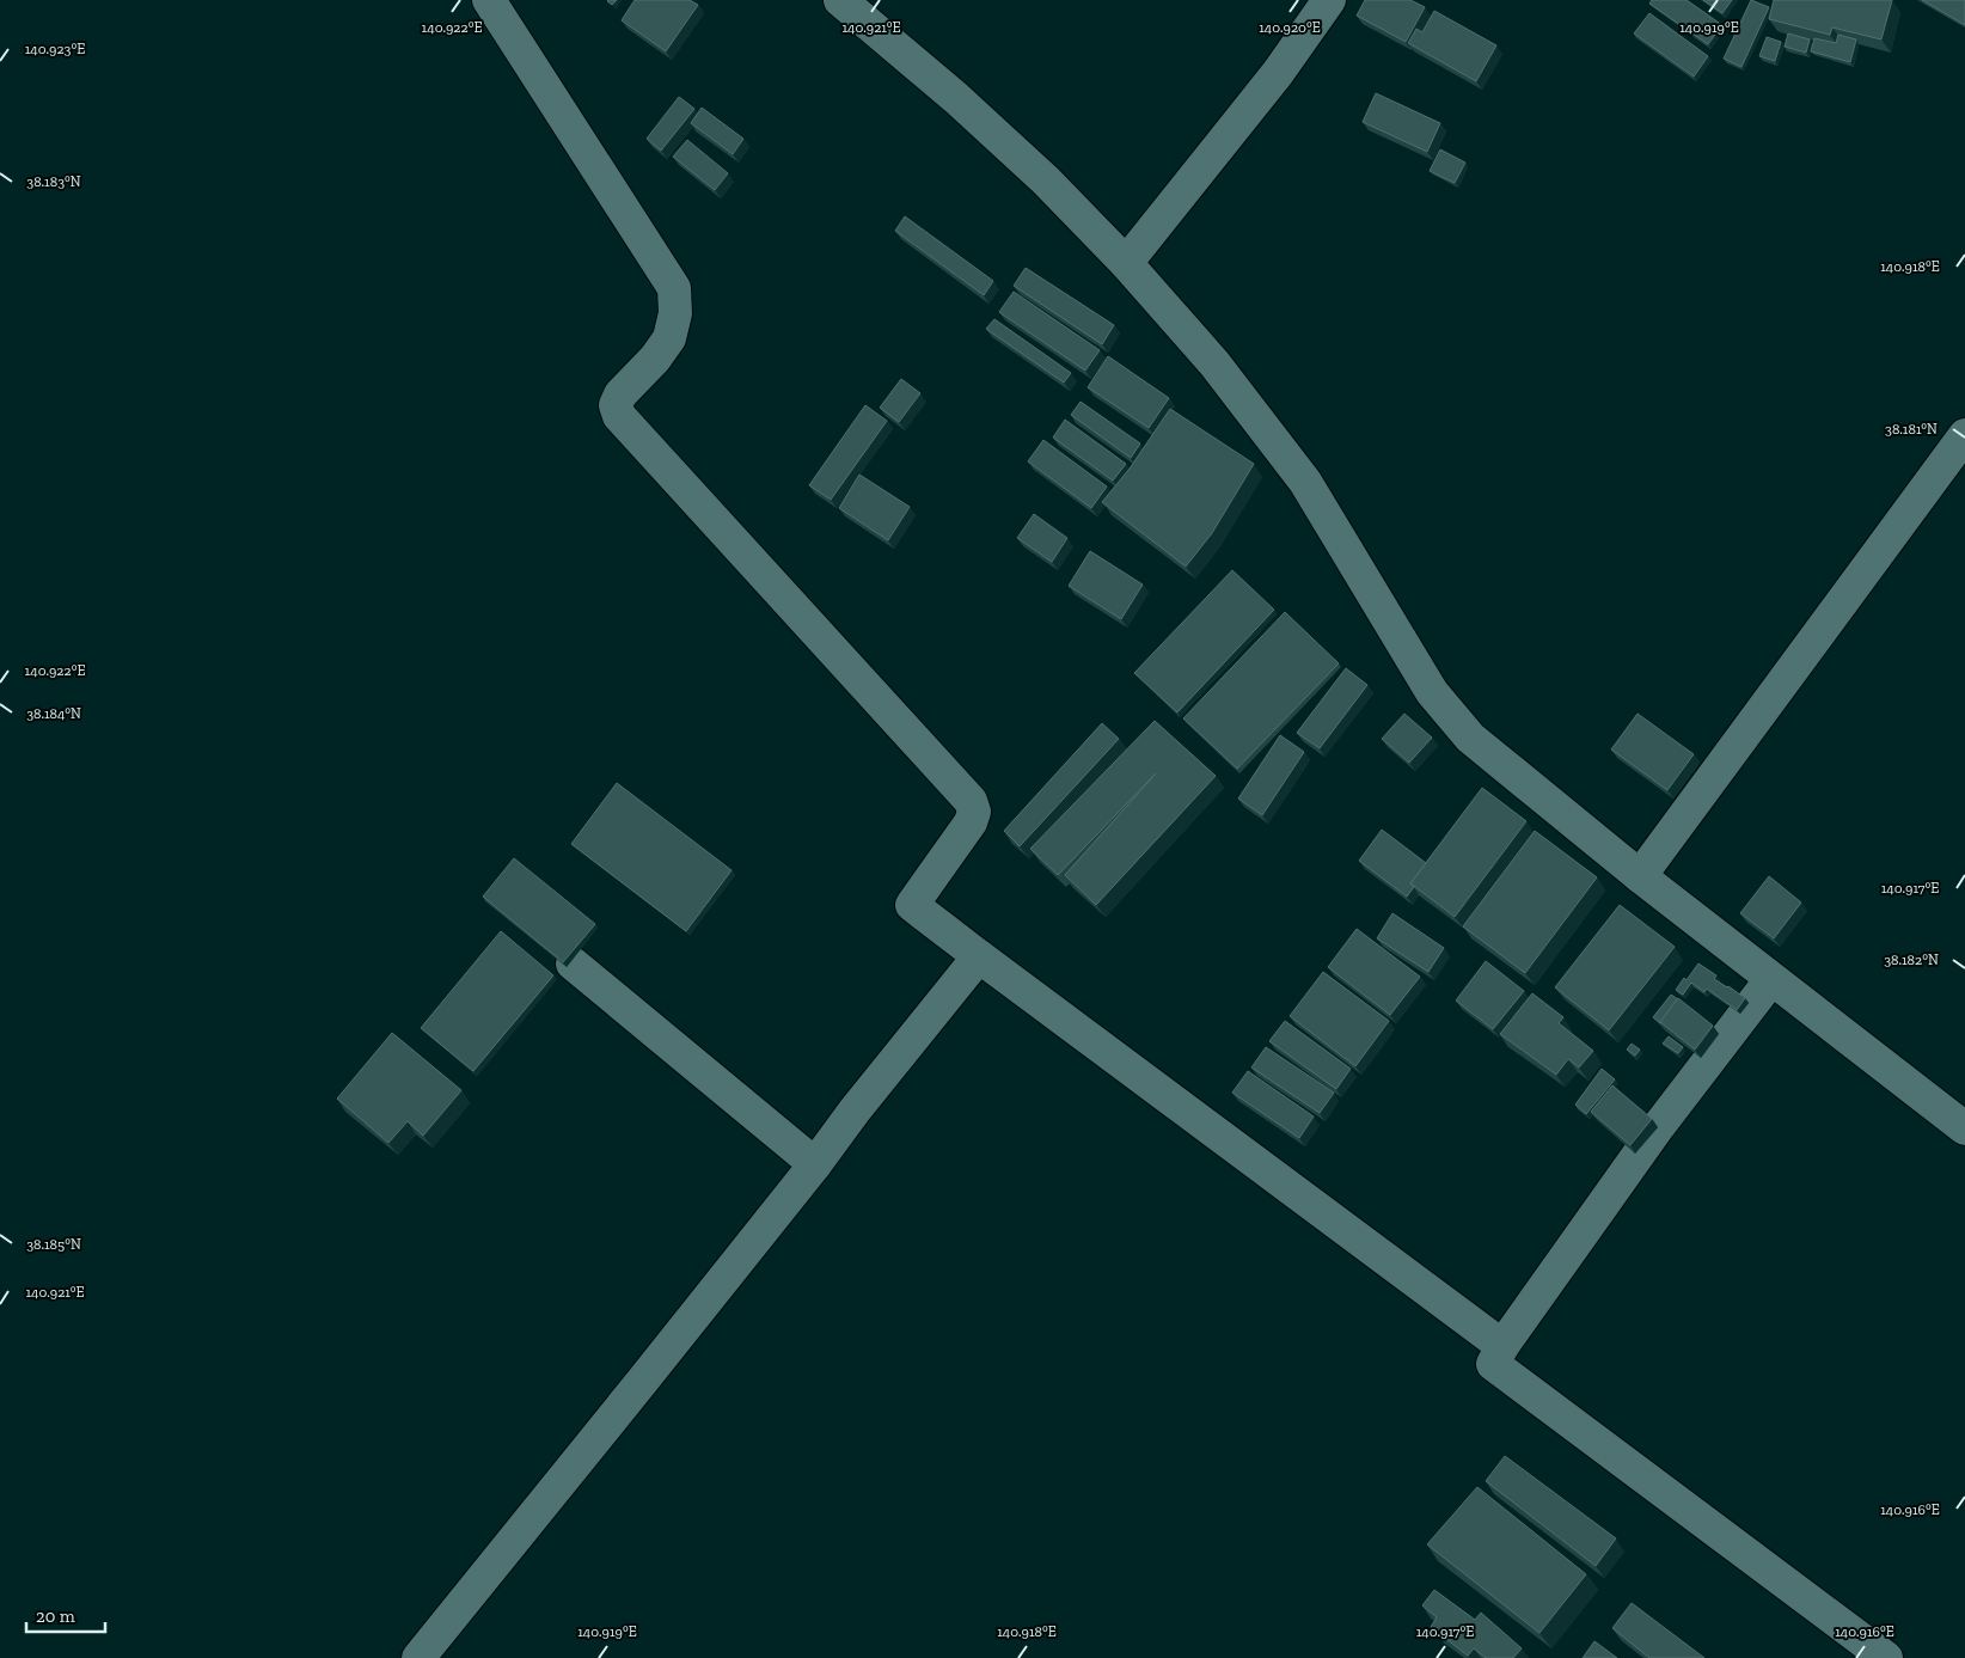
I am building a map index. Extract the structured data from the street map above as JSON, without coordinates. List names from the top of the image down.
{
  "scale_bar": "20 m",
  "coordinates": [
    "140.922°E",
    "140.921°E",
    "140.920°E",
    "140.919°E",
    "140.923°E",
    "38.183°N",
    "140.918°E",
    "38.181°N",
    "38.184°N",
    "140.917°E",
    "38.182°N",
    "38.185°N",
    "140.916°E"
  ]
}
